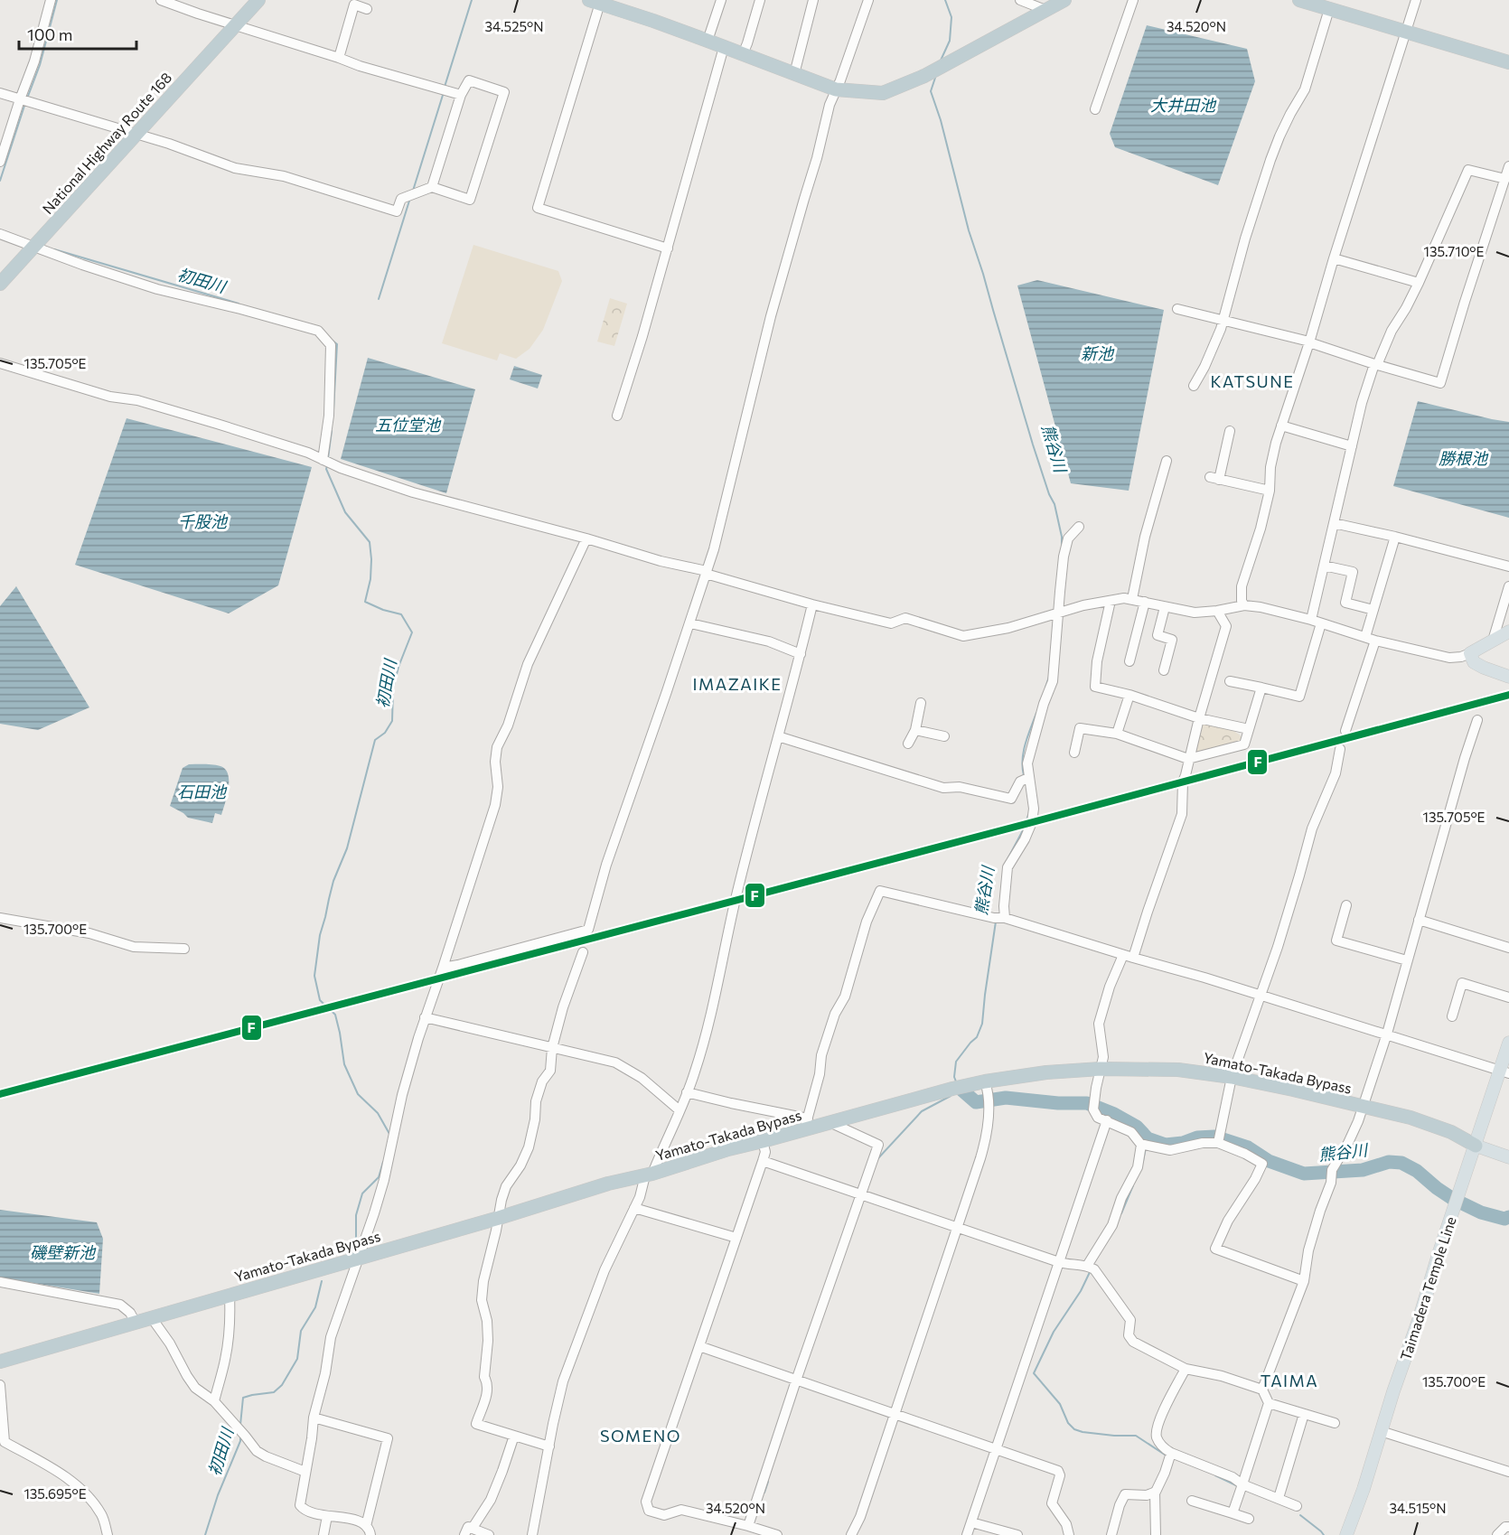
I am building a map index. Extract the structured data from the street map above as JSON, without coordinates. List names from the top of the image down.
{
  "streets": {
    "highway": ["National Highway Route 168", "Yamato-Takada Bypass"],
    "main road": ["Taimadera Temple Line"]
  },
  "crossings": [
    ["Yamato-Takada Bypass", "Taimadera Temple Line"]
  ],
  "districts": [
    "KATSUNE",
    "IMAZAIKE",
    "TAIMA",
    "SOMENO"
  ],
  "water": [
    "大井田池",
    "初田川",
    "新池",
    "五位堂池",
    "熊谷川",
    "勝根池",
    "千股池",
    "石田池",
    "磯壁新池"
  ],
  "lines": ["transit line F"],
  "scale_bar": "100 m",
  "coordinates": [
    "34.525°N",
    "34.520°N",
    "135.710°E",
    "135.705°E",
    "135.700°E",
    "135.695°E",
    "34.515°N"
  ]
}
